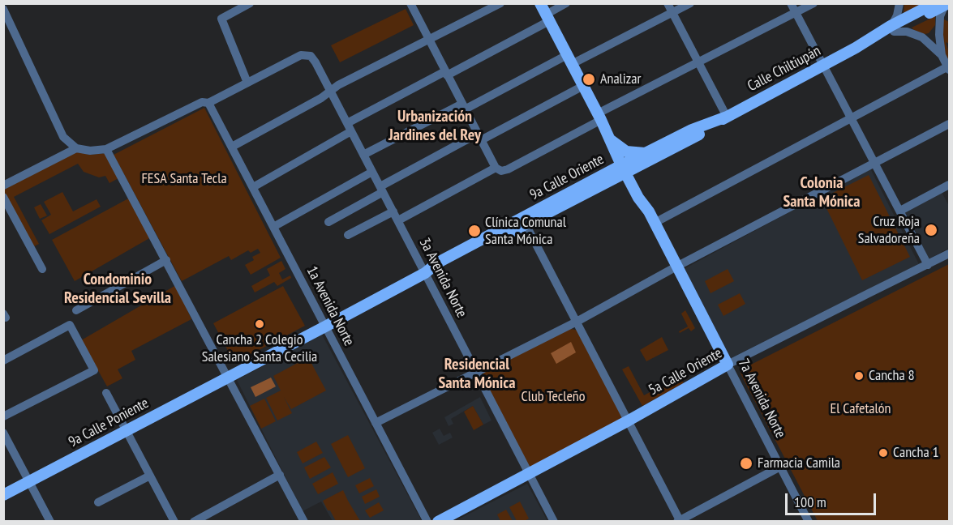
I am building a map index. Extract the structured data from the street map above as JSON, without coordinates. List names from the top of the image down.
{
  "streets": {
    "main road": [
      "Calle Chiltiupán",
      "9a Calle Oriente",
      "5a Calle Oriente",
      "7a Avenida Norte",
      "9a Calle Poniente"
    ],
    "street": ["3a Avenida Norte", "1a Avenida Norte"]
  },
  "crossings": [
    ["Calle Chiltiupán", "9a Calle Oriente"],
    ["Calle Chiltiupán", "7a Avenida Norte"],
    ["9a Calle Oriente", "3a Avenida Norte"],
    ["9a Calle Oriente", "1a Avenida Norte"],
    ["9a Calle Oriente", "7a Avenida Norte"],
    ["9a Calle Oriente", "9a Calle Poniente"],
    ["3a Avenida Norte", "5a Calle Oriente"],
    ["5a Calle Oriente", "7a Avenida Norte"]
  ],
  "districts": [
    "Urbanización Jardines del Rey",
    "Colonia Santa Mónica",
    "Condominio Residencial Sevilla",
    "Residencial Santa Mónica"
  ],
  "parks": ["FESA Santa Tecla", "Club Tecleño", "El Cafetalón"],
  "places": [
    "Analizar",
    "Cruz Roja Salvadoreña",
    "Clínica Comunal Santa Mónica",
    "Cancha 2 Colegio Salesiano Santa Cecilia",
    "Cancha 8",
    "Cancha 1",
    "Farmacia Camila"
  ],
  "scale_bar": "100 m"
}
